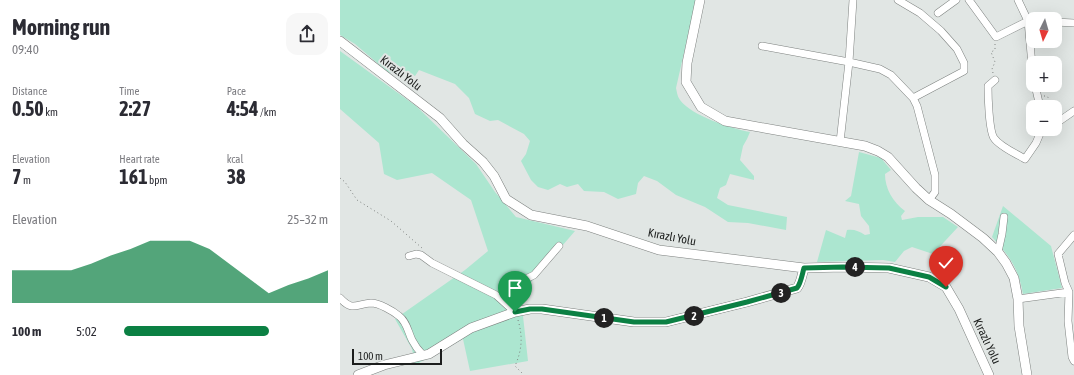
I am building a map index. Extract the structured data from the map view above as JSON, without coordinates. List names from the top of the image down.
{
  "streets": {
    "street": ["Kırazlı Yolu"]
  },
  "scale_bar": "100 m",
  "north": "bottom",
  "page": {
    "heading": ["Morning run", "09:40"],
    "map_buttons": ["+", "−"],
    "stats": [
      ["Distance", "0.50 km"],
      ["Time", "2:27"],
      ["Pace", "4:54 /km"],
      ["Elevation", "7 m"],
      ["Heart rate", "161 bpm"],
      ["kcal", "38"]
    ],
    "chart": ["Elevation", "25–32 m"],
    "pins": [
      "4",
      "3",
      "2",
      "1"
    ],
    "list": [
      {
        "name": "100 m",
        "note": "5:02"
      }
    ],
    "scale": "100 m"
  }
}
